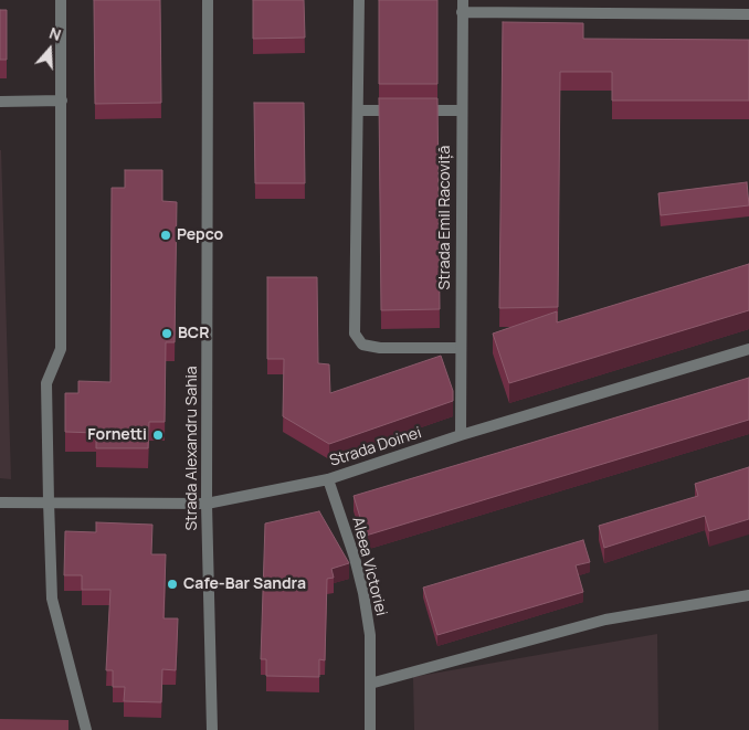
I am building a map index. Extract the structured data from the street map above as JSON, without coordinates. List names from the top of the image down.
{
  "streets": {
    "street": [
      "Strada Emil Racoviță",
      "Strada Doinei",
      "Strada Alexandru Sahia",
      "Aleea Victoriei"
    ]
  },
  "crossings": [
    ["Strada Emil Racoviță", "Strada Doinei"],
    ["Strada Doinei", "Strada Alexandru Sahia"],
    ["Strada Doinei", "Aleea Victoriei"]
  ],
  "places": [
    "Pepco",
    "BCR",
    "Fornetti",
    "Cafe-Bar Sandra"
  ],
  "north": "top"
}
